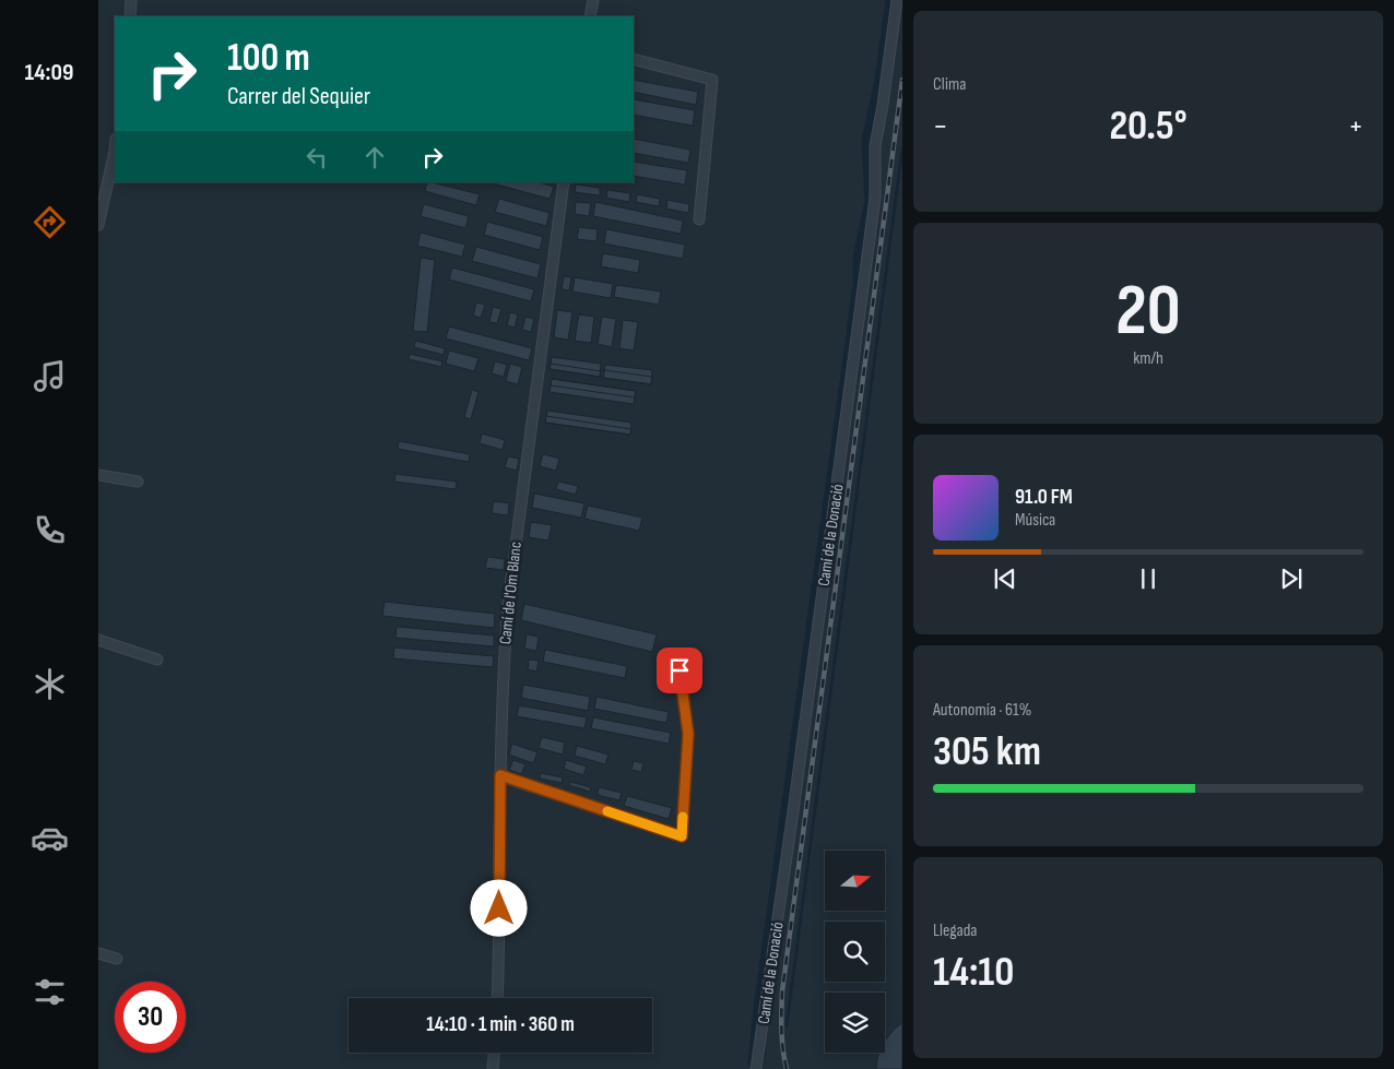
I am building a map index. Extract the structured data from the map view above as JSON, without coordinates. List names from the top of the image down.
{
  "streets": {
    "street": ["Camí de la Donació", "Camí de l'Om Blanc"]
  },
  "north": "right",
  "page": {
    "tabs": "14:09",
    "tile": [
      "Clima",
      ["20", "km/h"],
      ["Autonomía · 61%", "305 km"],
      ["Llegada", "14:10"]
    ],
    "turn": ["100 m", "Carrer del Sequier"],
    "heat": ["−", "20.5°", "+"],
    "song": ["91.0 FM", "Música"],
    "limit": "30",
    "trip": "14:10 · 1 min · 360 m"
  }
}
